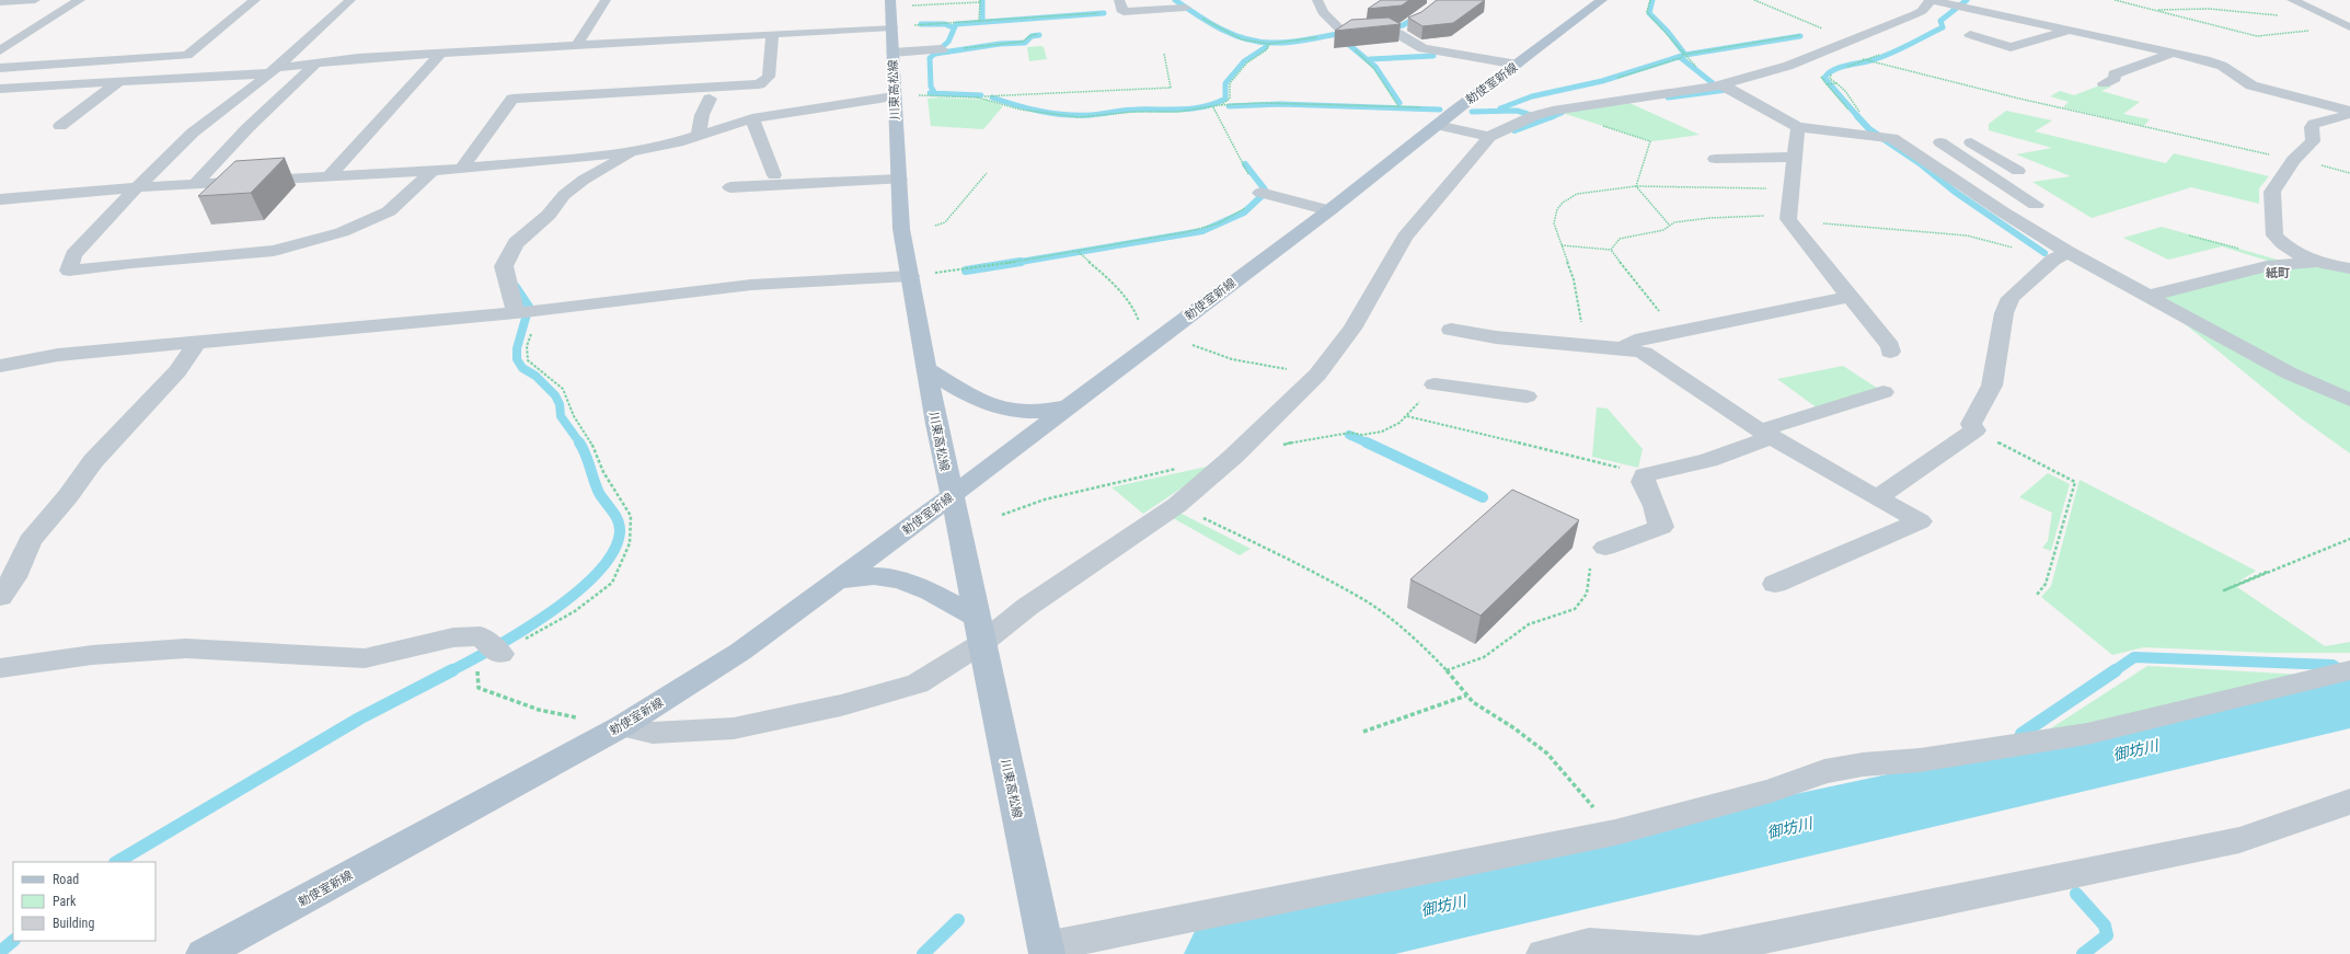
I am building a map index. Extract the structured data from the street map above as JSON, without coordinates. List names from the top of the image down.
{
  "streets": {
    "main road": ["勅使室新線", "川東高松線"]
  },
  "crossings": [
    ["勅使室新線", "川東高松線"]
  ],
  "districts": ["紙町"],
  "water": ["御坊川"],
  "legend": ["Road", "Park", "Building"]
}
